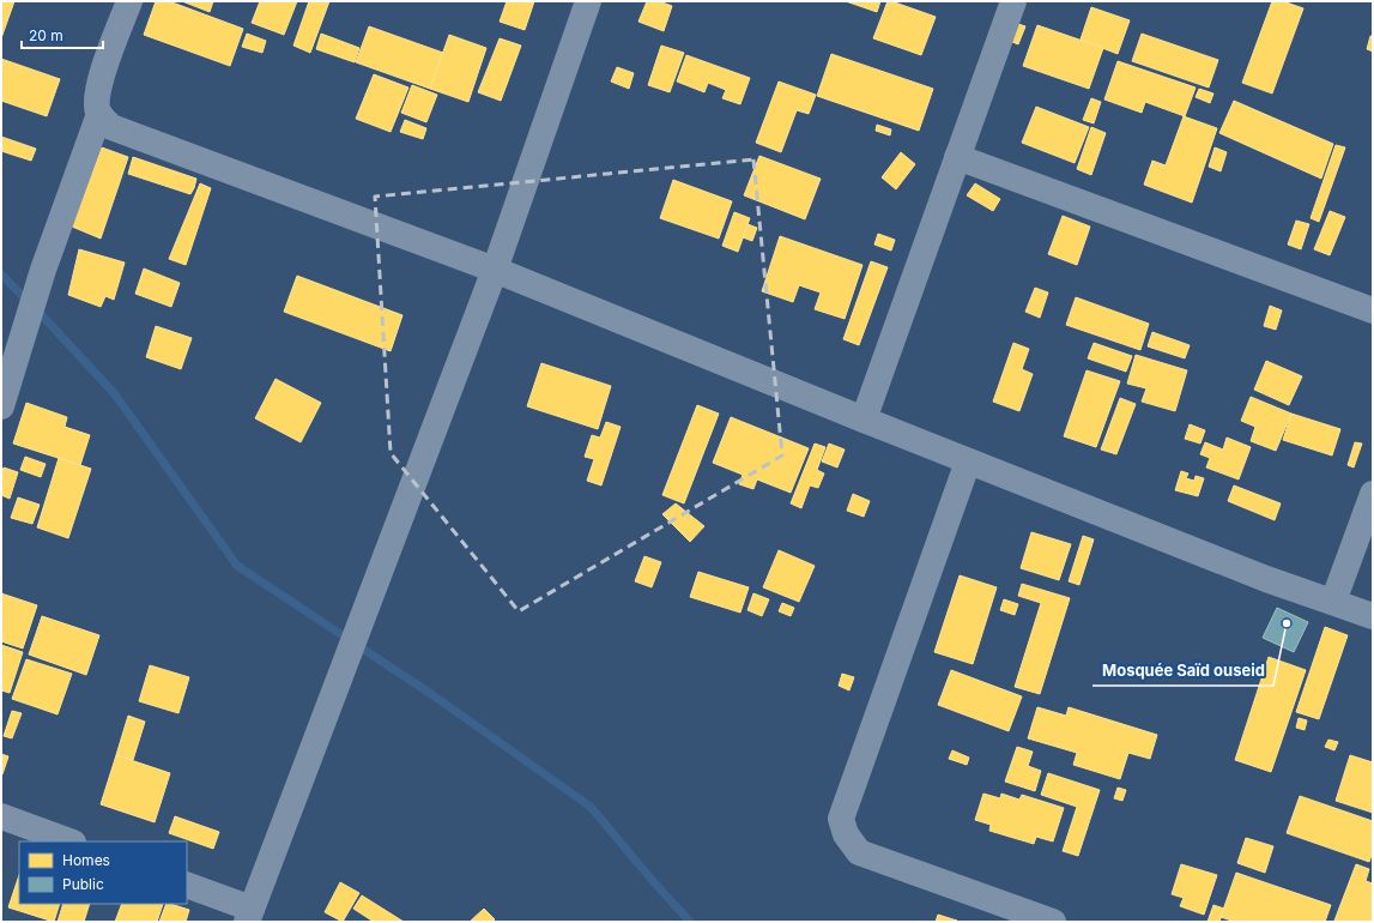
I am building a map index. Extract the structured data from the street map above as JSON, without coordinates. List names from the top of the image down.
{
  "places": ["Mosquée Saïd ouseid"],
  "legend": ["Homes", "Public"],
  "scale_bar": "20 m"
}
